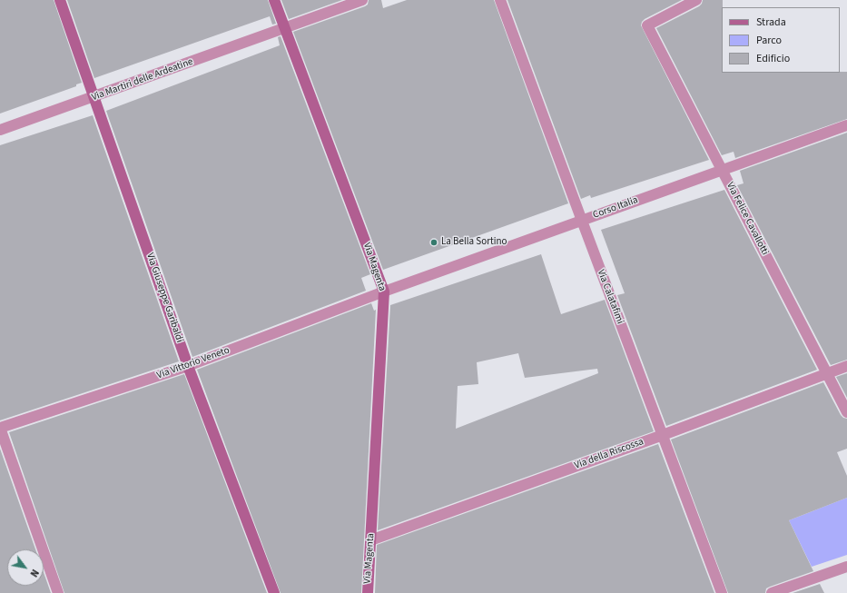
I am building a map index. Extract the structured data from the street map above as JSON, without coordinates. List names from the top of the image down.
{
  "streets": {
    "street": [
      "Via Martiri delle Ardeatine",
      "Corso Italia",
      "Via Felice Cavallotti",
      "Via Magenta",
      "Via Calatafimi",
      "Via Giuseppe Garibaldi",
      "Via Vittorio Veneto",
      "Via della Riscossa"
    ]
  },
  "crossings": [
    ["Via Martiri delle Ardeatine", "Via Magenta"],
    ["Via Martiri delle Ardeatine", "Via Giuseppe Garibaldi"],
    ["Corso Italia", "Via Felice Cavallotti"],
    ["Corso Italia", "Via Magenta"],
    ["Corso Italia", "Via Calatafimi"],
    ["Corso Italia", "Via Vittorio Veneto"],
    ["Via Felice Cavallotti", "Via della Riscossa"],
    ["Via Magenta", "Via Vittorio Veneto"],
    ["Via Magenta", "Via della Riscossa"],
    ["Via Calatafimi", "Via della Riscossa"],
    ["Via Giuseppe Garibaldi", "Via Vittorio Veneto"]
  ],
  "places": ["La Bella Sortino"],
  "legend": ["Strada", "Parco", "Edificio"],
  "north": "bottom right"
}
